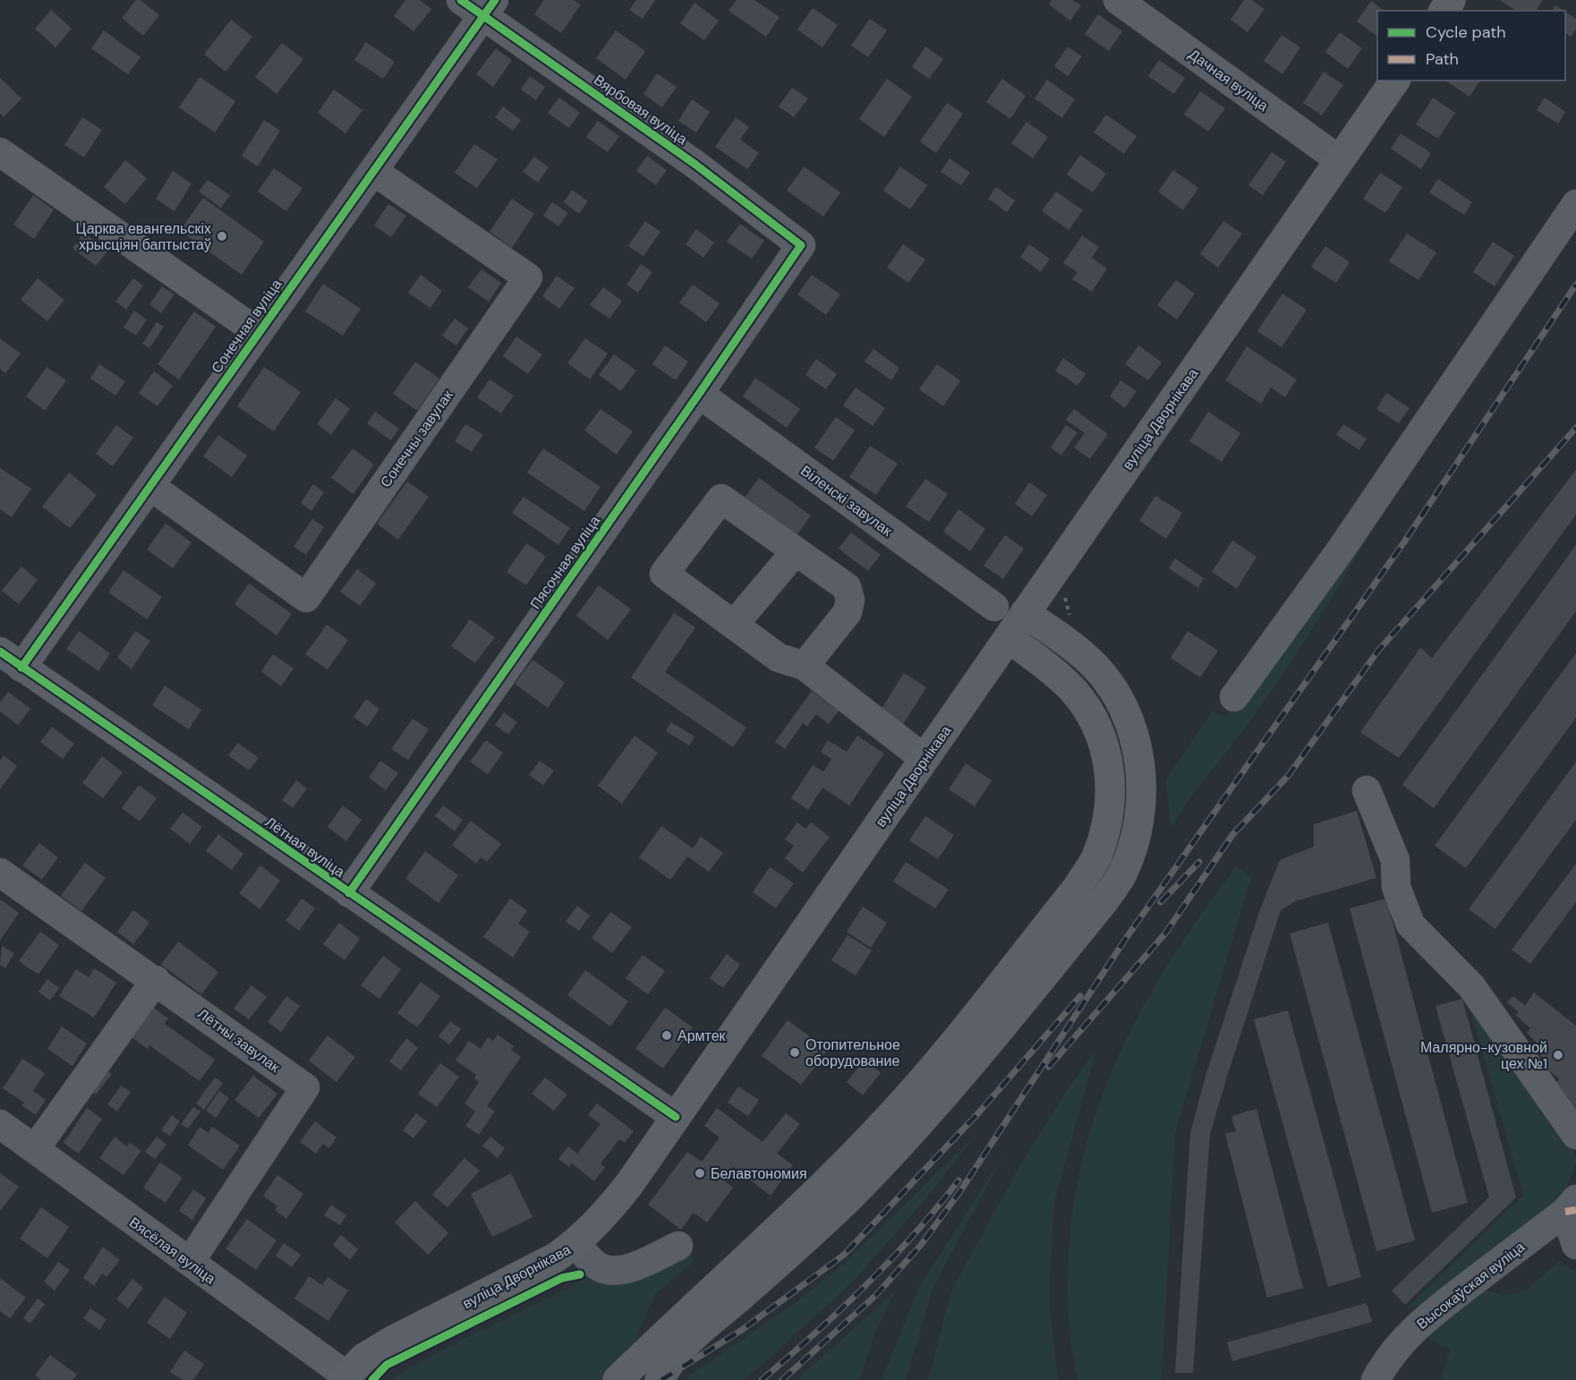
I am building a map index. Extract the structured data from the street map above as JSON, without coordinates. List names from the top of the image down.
{
  "streets": {
    "main road": ["вуліца Дворнікава"],
    "street": [
      "Дачная вуліца",
      "Вярбовая вуліца",
      "Сонечная вуліца",
      "Сонечны завулак",
      "Віленскі завулак",
      "Пясочная вуліца",
      "Лётная вуліца",
      "Лётны завулак",
      "Вясёлая вуліца",
      "Высокаўская вуліца"
    ]
  },
  "crossings": [
    ["Дачная вуліца", "вуліца Дворнікава"],
    ["Вярбовая вуліца", "Сонечная вуліца"],
    ["Вярбовая вуліца", "Пясочная вуліца"],
    ["Сонечная вуліца", "Сонечны завулак"],
    ["Сонечная вуліца", "Лётная вуліца"],
    ["вуліца Дворнікава", "Лётная вуліца"],
    ["вуліца Дворнікава", "Вясёлая вуліца"],
    ["Віленскі завулак", "Пясочная вуліца"],
    ["Пясочная вуліца", "Лётная вуліца"],
    ["Лётны завулак", "Вясёлая вуліца"]
  ],
  "places": [
    "Царква евангельскіх хрысціян баптыстаў",
    "Армтек",
    "Отопительное оборудование",
    "Малярно-кузовной цех №1",
    "Белавтономия"
  ],
  "legend": ["Cycle path", "Path"]
}
